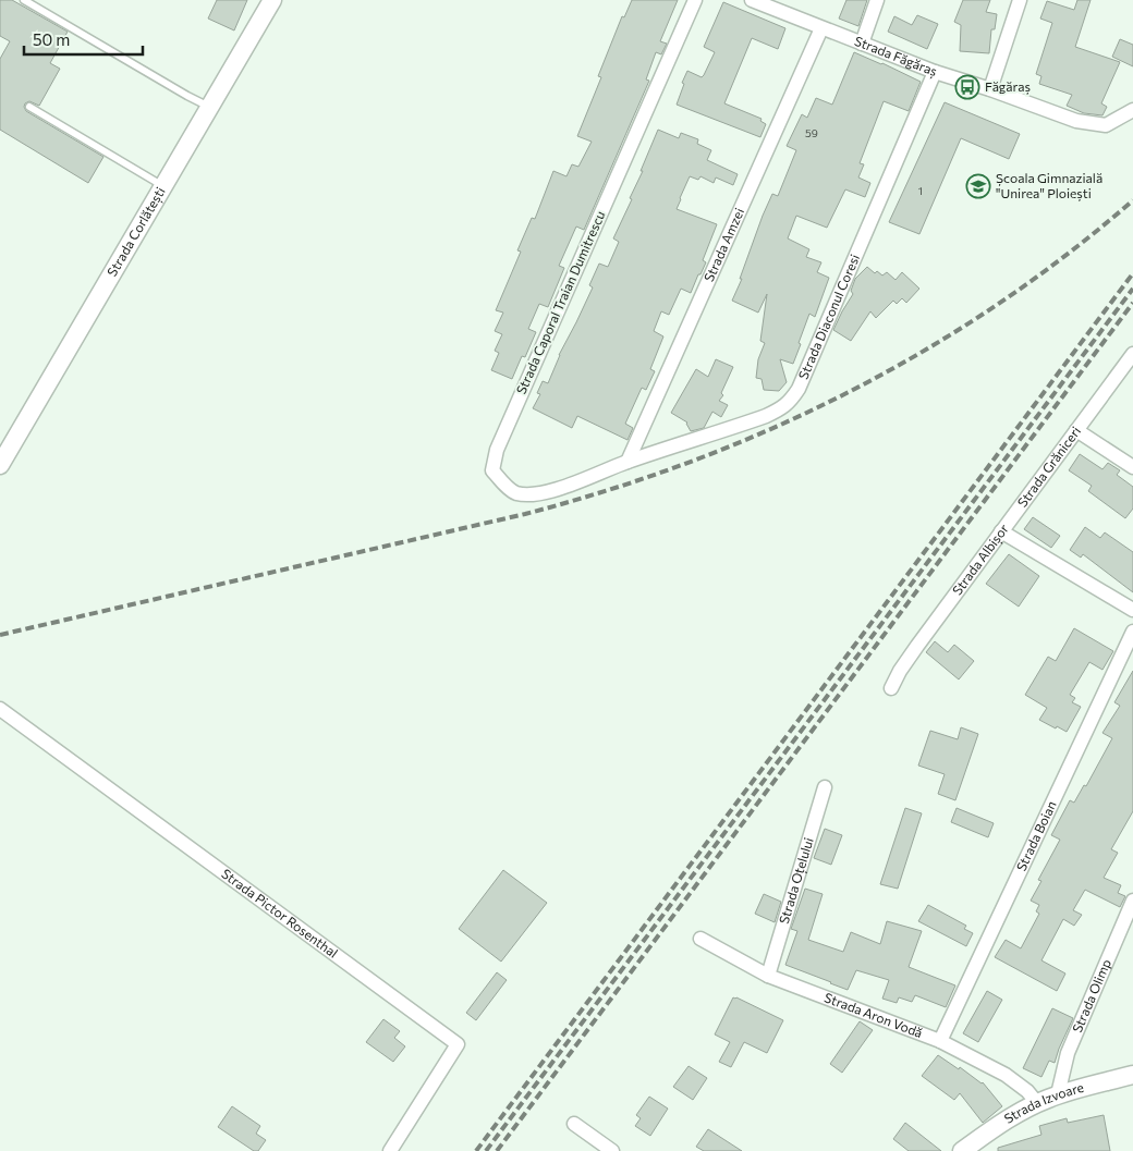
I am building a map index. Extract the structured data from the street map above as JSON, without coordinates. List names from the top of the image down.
{
  "streets": {
    "street": [
      "Strada Făgăraș",
      "Strada Corlătești",
      "Strada Amzei",
      "Strada Caporal Traian Dumitrescu",
      "Strada Diaconul Coresi",
      "Strada Grăniceri",
      "Strada Albișor",
      "Strada Boian",
      "Strada Oțelului",
      "Strada Pictor Rosenthal",
      "Strada Olimp",
      "Strada Aron Vodă",
      "Strada Izvoare"
    ]
  },
  "crossings": [
    ["Strada Făgăraș", "Strada Amzei"],
    ["Strada Făgăraș", "Strada Diaconul Coresi"],
    ["Strada Amzei", "Strada Caporal Traian Dumitrescu"],
    ["Strada Amzei", "Strada Diaconul Coresi"],
    ["Strada Caporal Traian Dumitrescu", "Strada Diaconul Coresi"],
    ["Strada Grăniceri", "Strada Albișor"],
    ["Strada Boian", "Strada Aron Vodă"],
    ["Strada Oțelului", "Strada Aron Vodă"],
    ["Strada Olimp", "Strada Izvoare"],
    ["Strada Aron Vodă", "Strada Izvoare"]
  ],
  "places": {
    "bus stop": ["Făgăraș"],
    "school or university": ["Școala Gimnazială \"Unirea\" Ploiești"]
  },
  "house_numbers": ["59", "1"],
  "scale_bar": "50 m"
}
